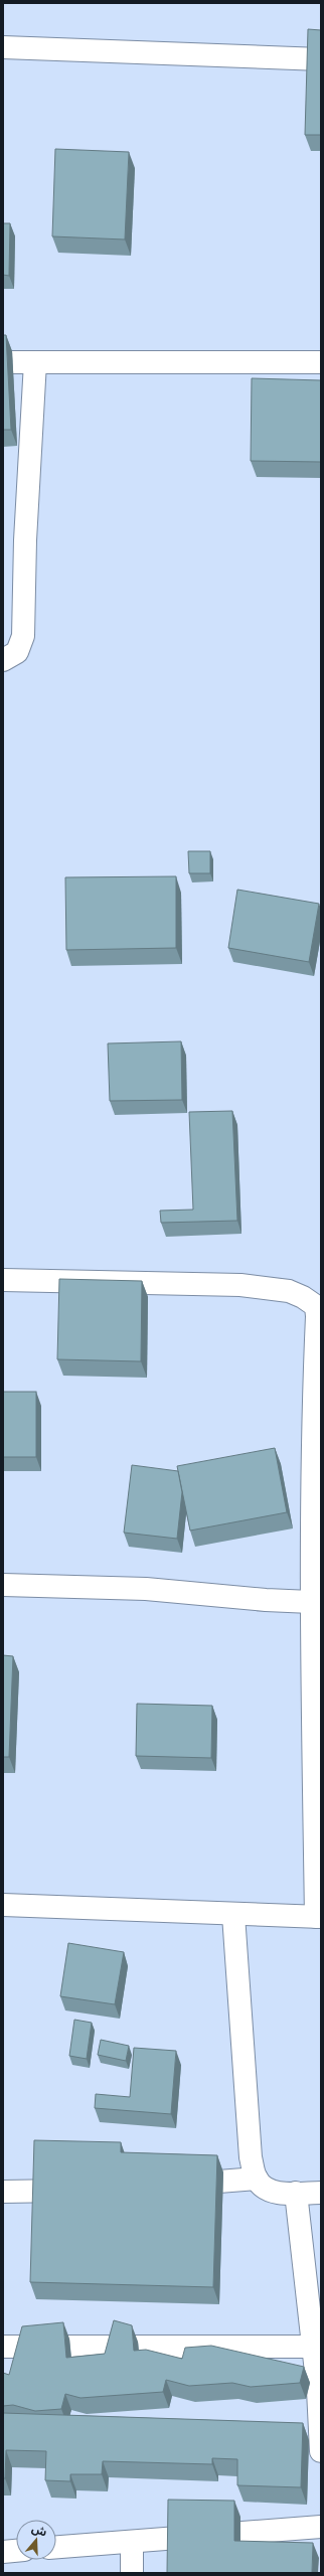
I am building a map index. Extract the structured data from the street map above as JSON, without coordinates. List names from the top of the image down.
{
  "north": "top"
}
